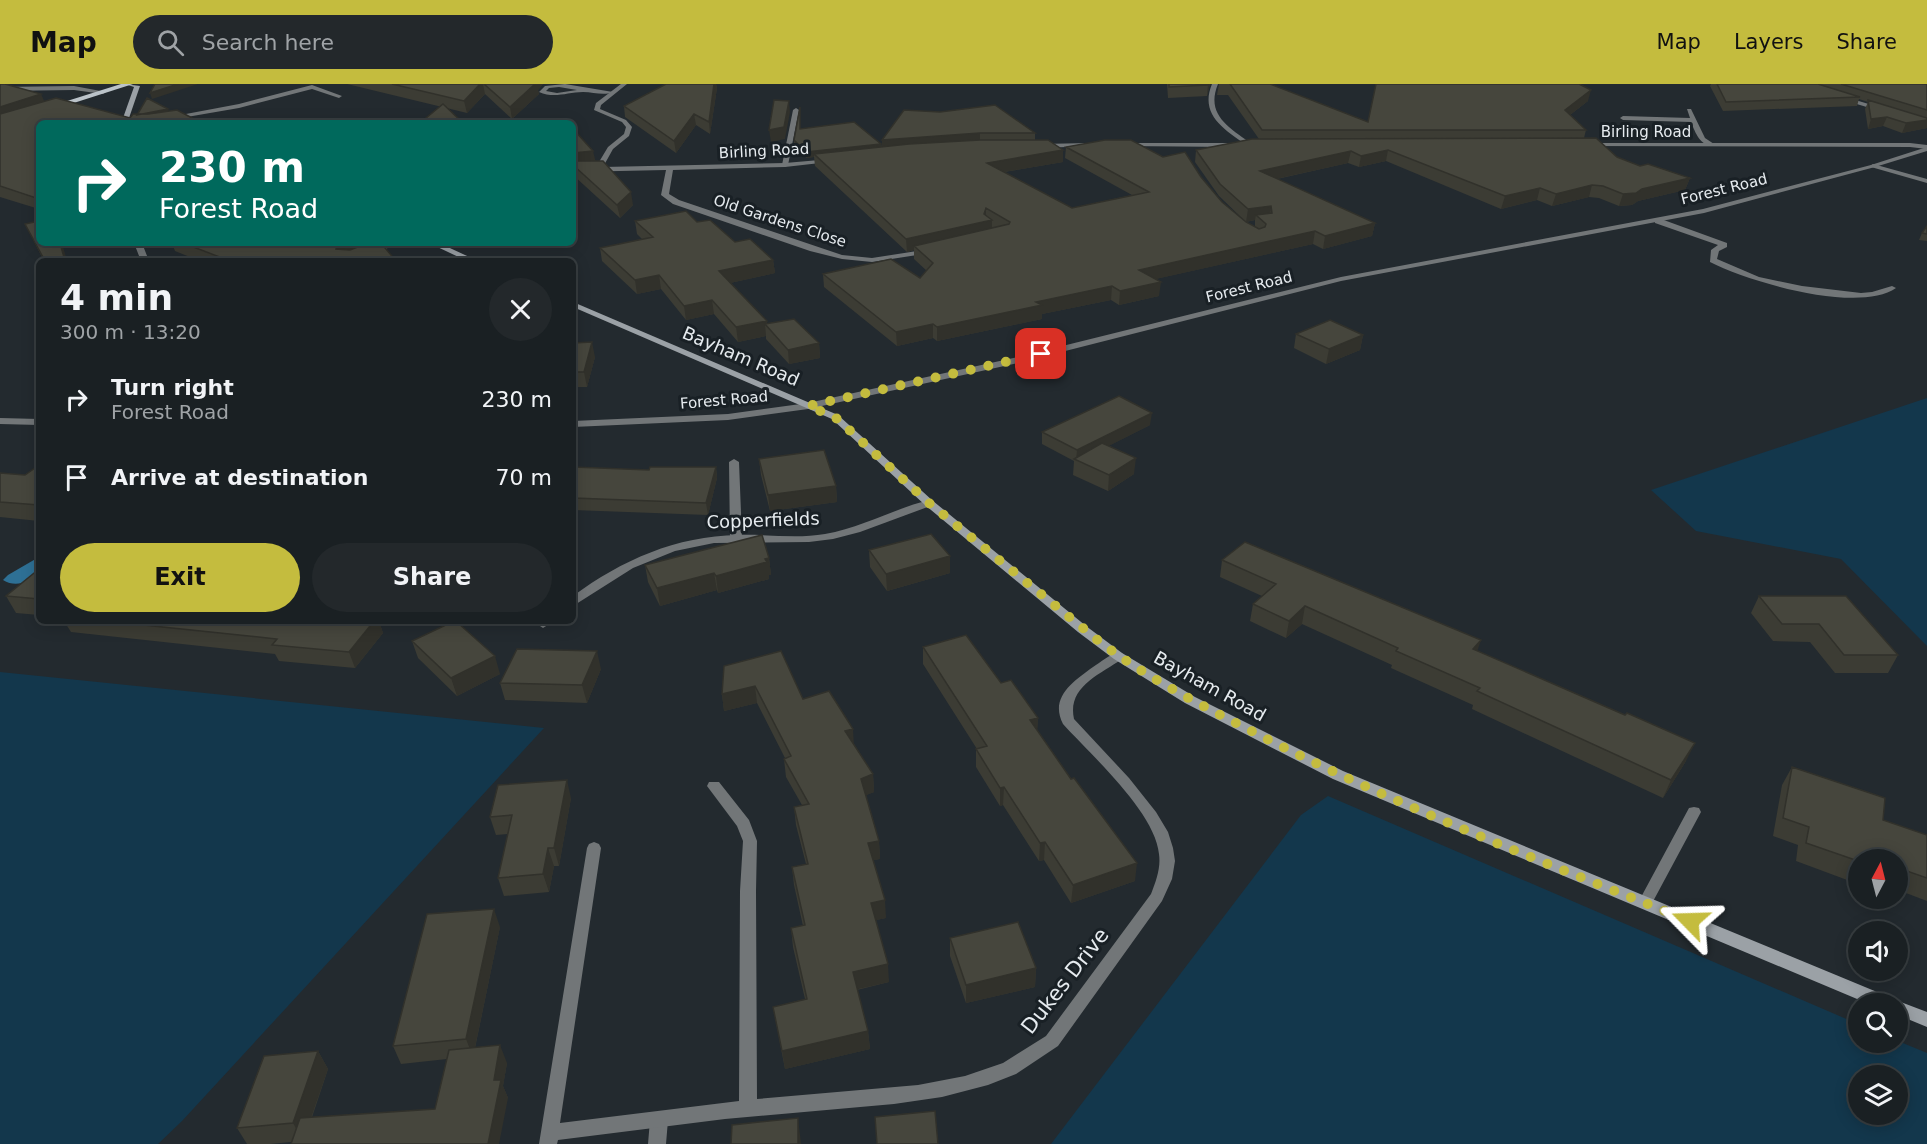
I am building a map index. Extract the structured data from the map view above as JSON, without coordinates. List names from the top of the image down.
{
  "streets": {
    "main road": ["Bayham Road"],
    "street": [
      "Birling Road",
      "Forest Road",
      "Old Gardens Close",
      "Copperfields",
      "Dukes Drive"
    ]
  },
  "crossings": [
    ["Birling Road", "Forest Road"],
    ["Birling Road", "Old Gardens Close"],
    ["Forest Road", "Bayham Road"],
    ["Bayham Road", "Copperfields"],
    ["Bayham Road", "Dukes Drive"]
  ],
  "north": "top",
  "page": {
    "header": "Map",
    "search": "Search here",
    "nav": ["Map", "Layers", "Share"],
    "turn": ["230 m", "Forest Road"],
    "heading": ["4 min", "300 m · 13:20"],
    "list": [
      {
        "name": "Turn right",
        "note": "Forest Road",
        "value": "230 m"
      },
      {
        "name": "Arrive at destination",
        "value": "70 m"
      }
    ],
    "buttons": ["Exit", "Share"]
  }
}
